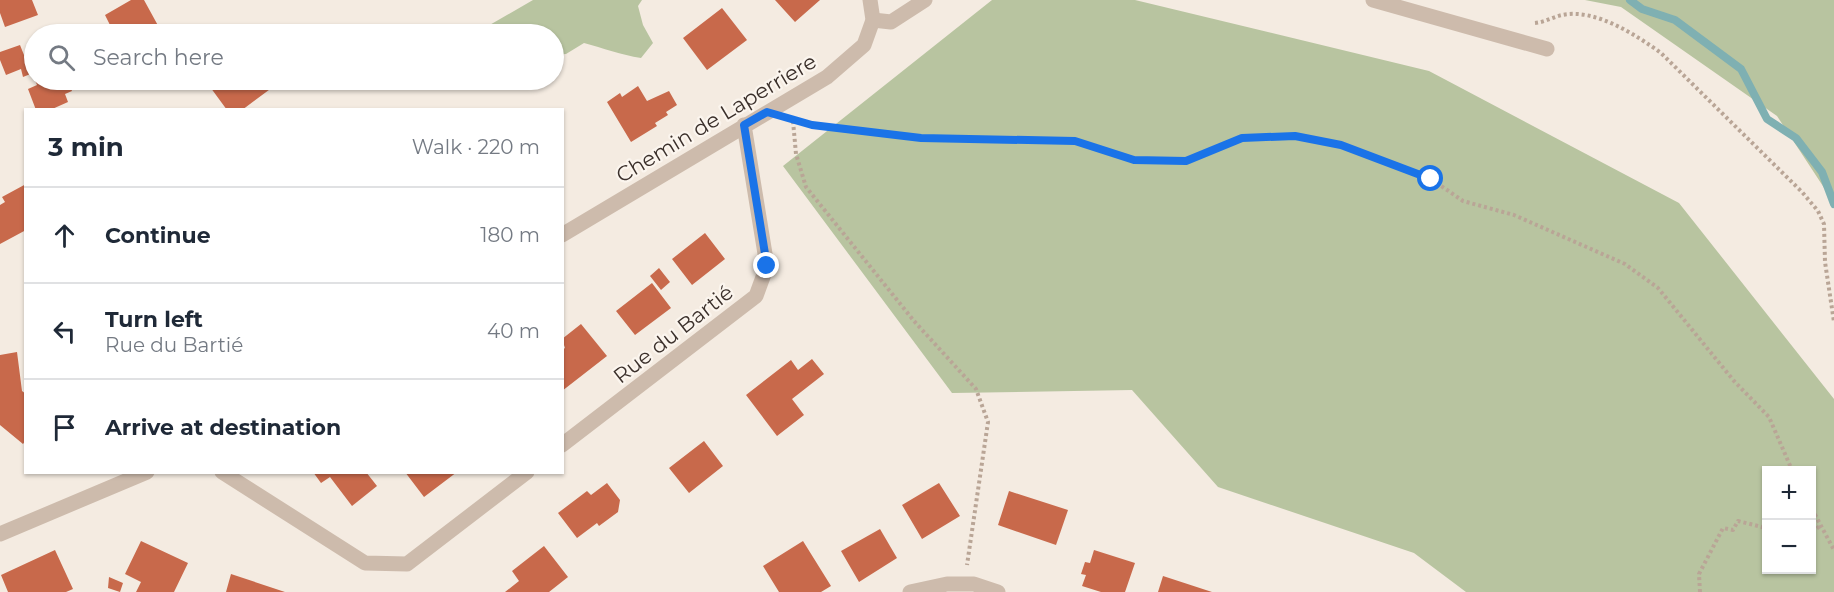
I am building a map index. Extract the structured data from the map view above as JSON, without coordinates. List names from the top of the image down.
{
  "streets": {
    "street": ["Chemin de Laperriere", "Rue du Bartié"]
  },
  "crossings": [
    ["Chemin de Laperriere", "Rue du Bartié"]
  ],
  "page": {
    "search": "Search here",
    "heading": ["3 min", "Walk · 220 m"],
    "list": [
      ["Continue", "180 m"],
      ["Turn left", "Rue du Bartié", "40 m"],
      "Arrive at destination"
    ],
    "map_buttons": ["+", "−"]
  }
}
